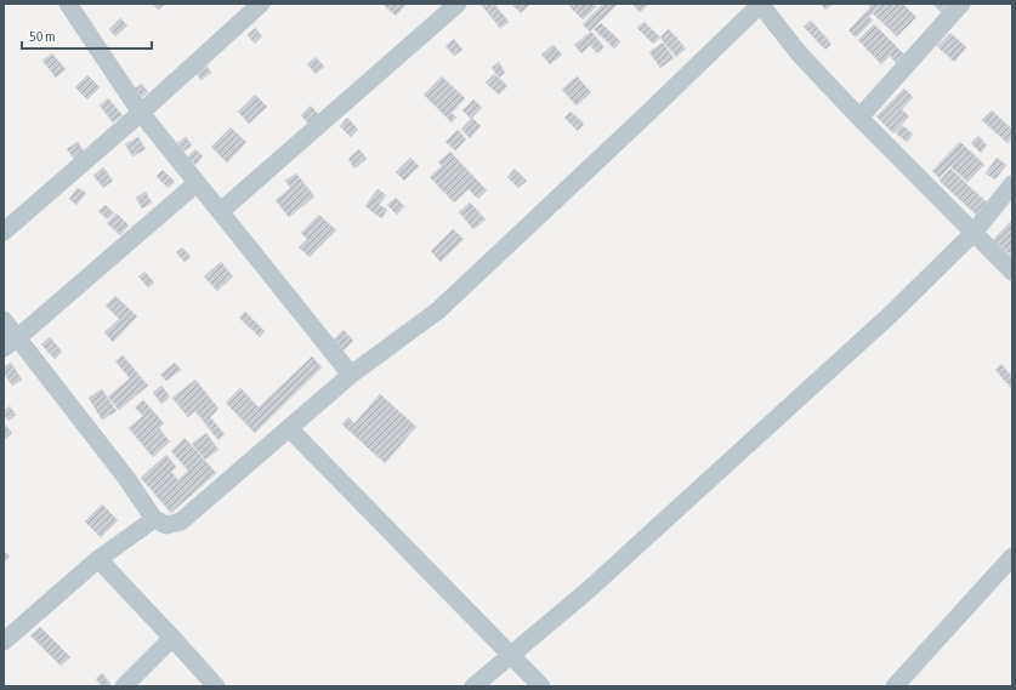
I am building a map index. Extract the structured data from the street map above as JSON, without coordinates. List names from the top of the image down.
{
  "scale_bar": "50 m"
}
